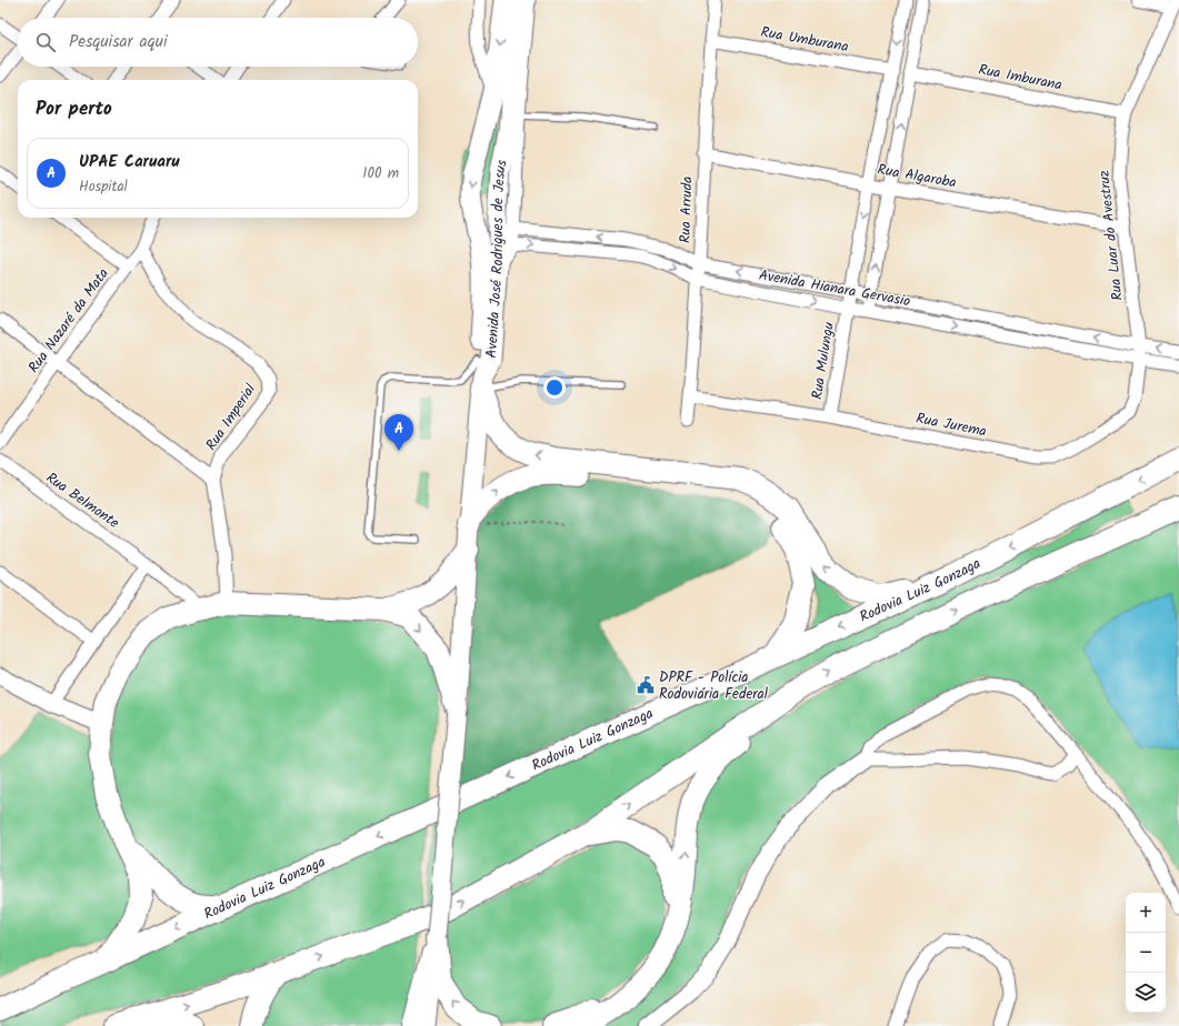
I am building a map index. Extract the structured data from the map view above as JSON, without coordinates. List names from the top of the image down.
{
  "streets": {
    "highway": ["Rodovia Luiz Gonzaga"],
    "main road": ["Avenida José Rodrigues de Jesus"],
    "street": [
      "Rua Umburana",
      "Rua Imburana",
      "Rua Algaroba",
      "Rua Arruda",
      "Rua Luar do Avestruz",
      "Avenida Hianara Gervasio",
      "Rua Nazaré da Mata",
      "Rua Mulungu",
      "Rua Imperial",
      "Rua Jurema",
      "Rua Belmonte"
    ]
  },
  "crossings": [
    ["Rua Umburana", "Rua Arruda"],
    ["Rua Umburana", "Rua Mulungu"],
    ["Rua Imburana", "Rua Luar do Avestruz"],
    ["Rua Algaroba", "Rua Arruda"],
    ["Rua Algaroba", "Rua Luar do Avestruz"],
    ["Rua Algaroba", "Rua Mulungu"],
    ["Rua Arruda", "Avenida Hianara Gervasio"],
    ["Rua Arruda", "Rua Jurema"],
    ["Rua Luar do Avestruz", "Avenida Hianara Gervasio"],
    ["Rua Luar do Avestruz", "Rua Jurema"],
    ["Avenida José Rodrigues de Jesus", "Avenida Hianara Gervasio"],
    ["Avenida Hianara Gervasio", "Rua Mulungu"],
    ["Avenida Hianara Gervasio", "Rua Jurema"],
    ["Rua Nazaré da Mata", "Rua Imperial"],
    ["Rua Mulungu", "Rua Jurema"]
  ],
  "places": {
    "public building": ["DPRF - Polícia Rodoviária Federal"]
  },
  "page": {
    "search": "Pesquisar aqui",
    "heading": "Por perto",
    "list": [
      {
        "mark": "A",
        "name": "UPAE Caruaru",
        "note": "Hospital",
        "value": "100 m"
      }
    ],
    "pins": "A",
    "map_buttons": ["+", "−"]
  }
}
